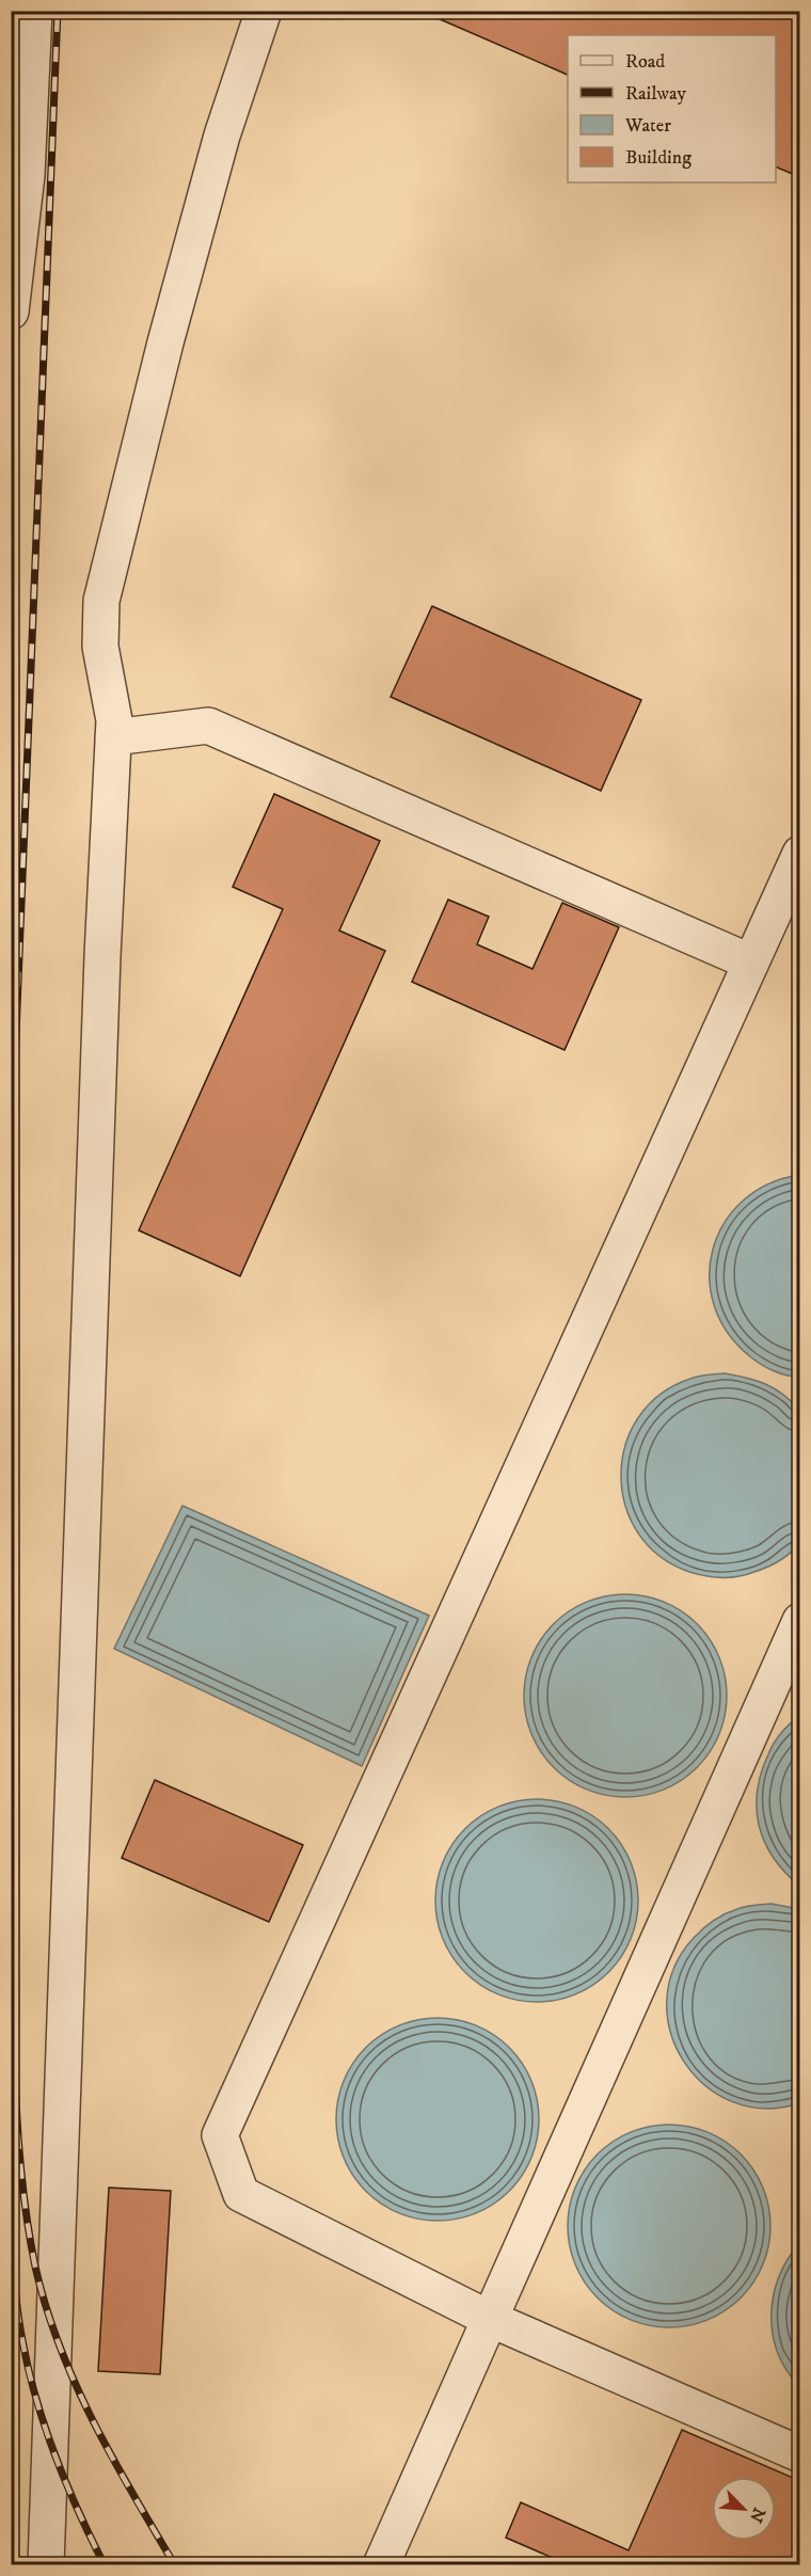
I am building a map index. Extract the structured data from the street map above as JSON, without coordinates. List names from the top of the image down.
{
  "legend": [
    "Road",
    "Railway",
    "Water",
    "Building"
  ],
  "north": "bottom right"
}
